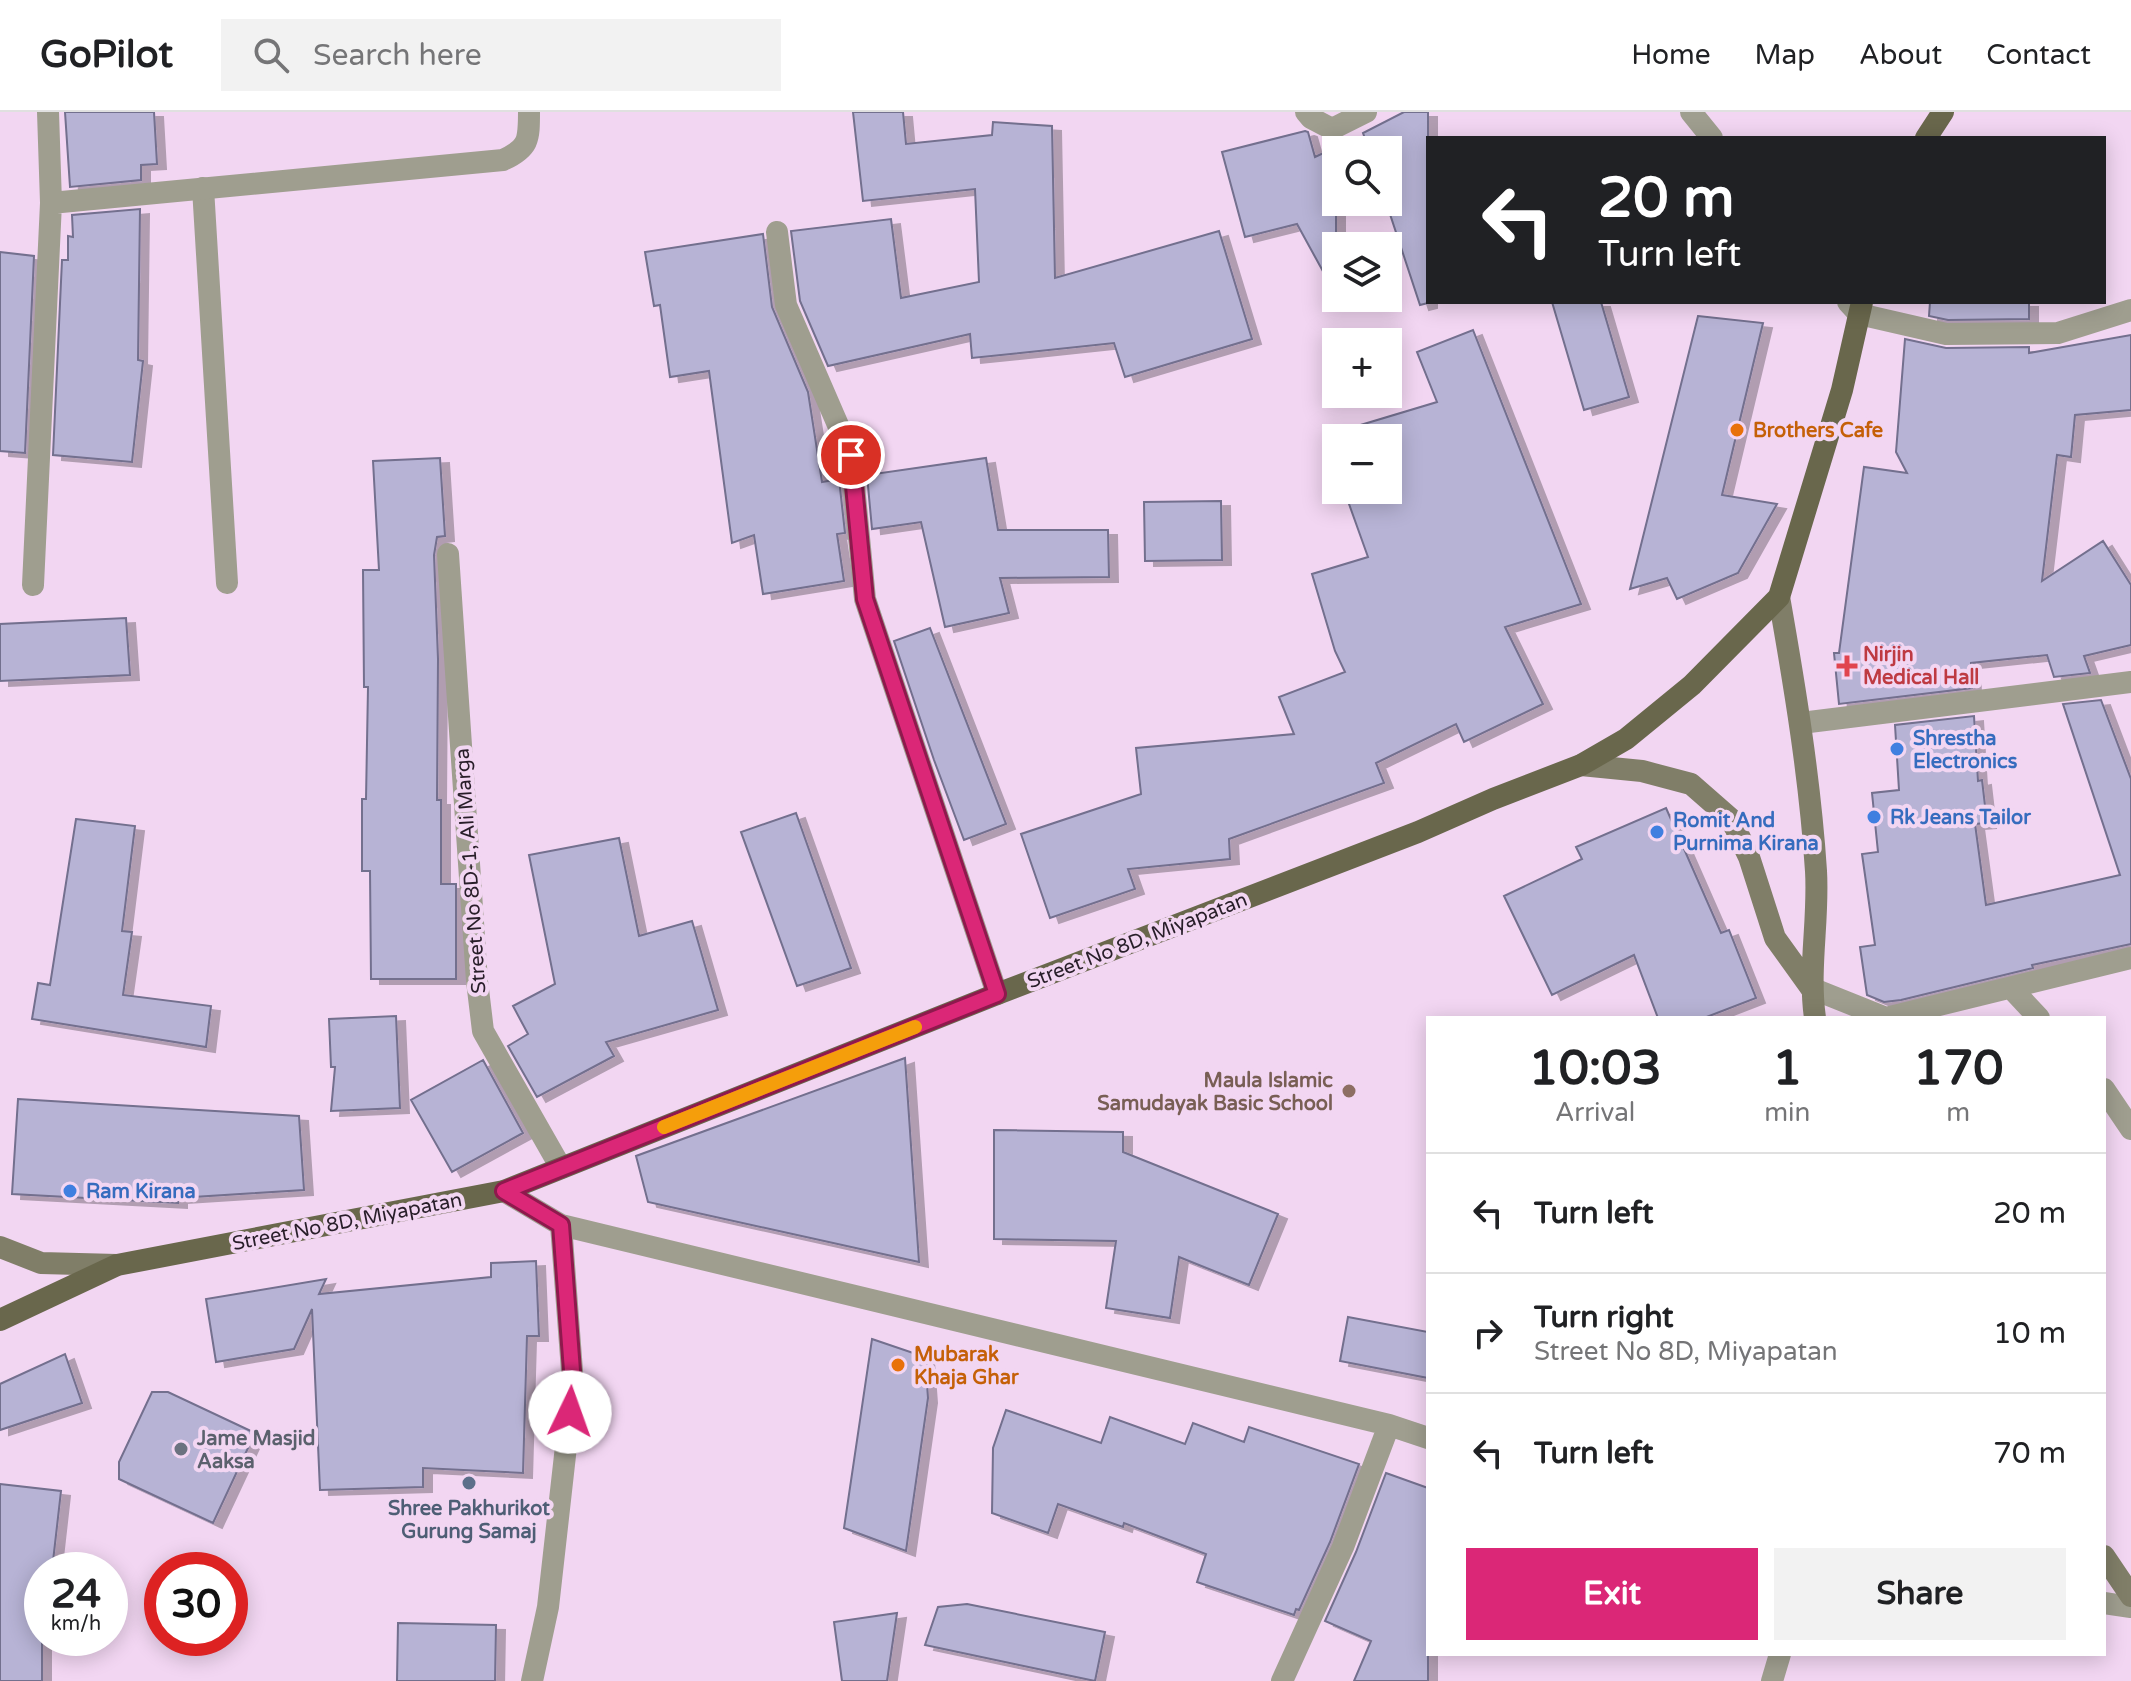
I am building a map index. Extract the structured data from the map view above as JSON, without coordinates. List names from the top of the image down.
{
  "streets": {
    "main road": ["Street No 8D, Miyapatan"],
    "street": ["Street No 8D-1, Ali Marga"]
  },
  "crossings": [
    ["Street No 8D-1, Ali Marga", "Street No 8D, Miyapatan"]
  ],
  "places": {
    "other": [
      "Brothers Cafe",
      "Shrestha Electronics",
      "Rk Jeans Tailor",
      "Romit And Purnima Kirana",
      "Maula Islamic Samudayak Basic School",
      "Ram Kirana",
      "Mubarak Khaja Ghar",
      "Jame Masjid Aaksa",
      "Shree Pakhurikot Gurung Samaj"
    ],
    "health": ["Nirjin Medical Hall"]
  },
  "page": {
    "header": "GoPilot",
    "search": "Search here",
    "nav": [
      "Home",
      "Map",
      "About",
      "Contact"
    ],
    "map_buttons": ["+", "−"],
    "turn": ["20 m", "Turn left"],
    "eta": [
      "10:03",
      "Arrival",
      "1",
      "min",
      "170",
      "m"
    ],
    "list": [
      {
        "name": "Turn left",
        "value": "20 m"
      },
      {
        "name": "Turn right",
        "note": "Street No 8D, Miyapatan",
        "value": "10 m"
      },
      {
        "name": "Turn left",
        "value": "70 m"
      }
    ],
    "buttons": ["Exit", "Share"],
    "speed": "24 km/h",
    "limit": "30"
  }
}
